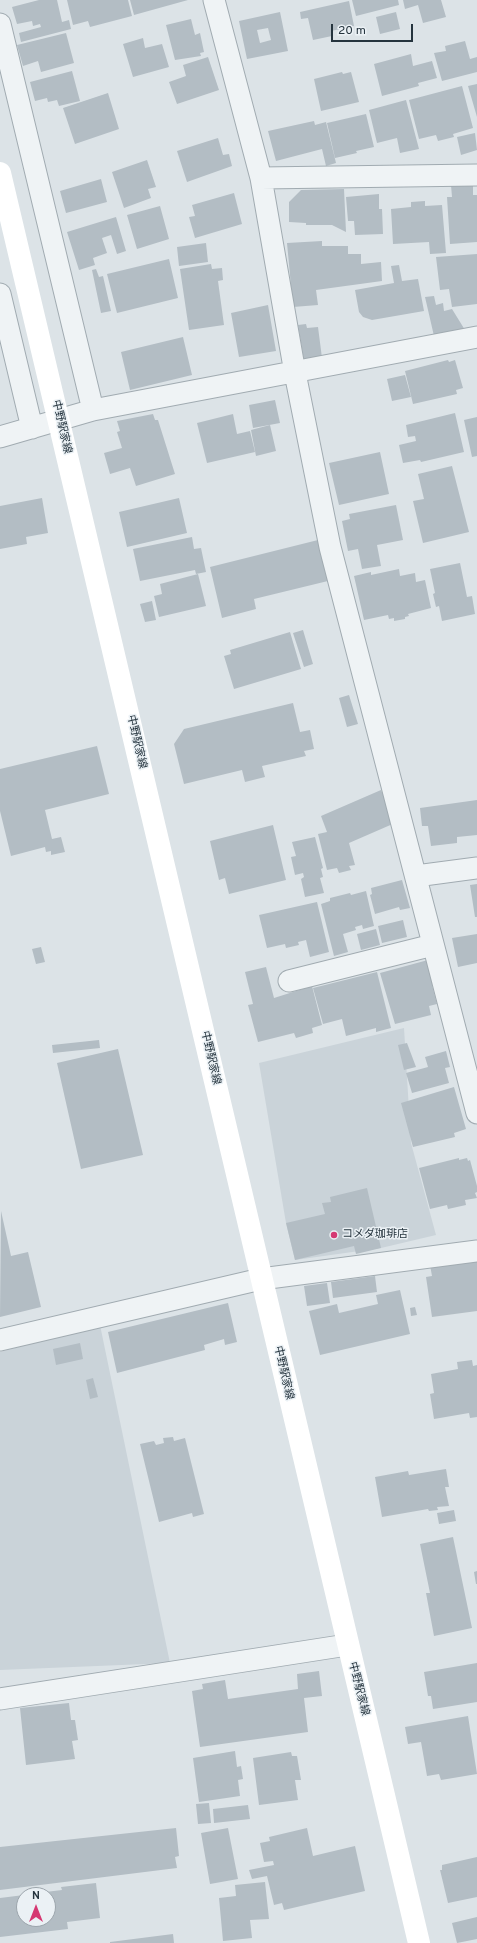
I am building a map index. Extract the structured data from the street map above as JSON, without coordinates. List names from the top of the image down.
{
  "streets": {
    "main road": ["中野駅家線"]
  },
  "places": ["コメダ珈琲店"],
  "scale_bar": "20 m",
  "north": "top"
}
